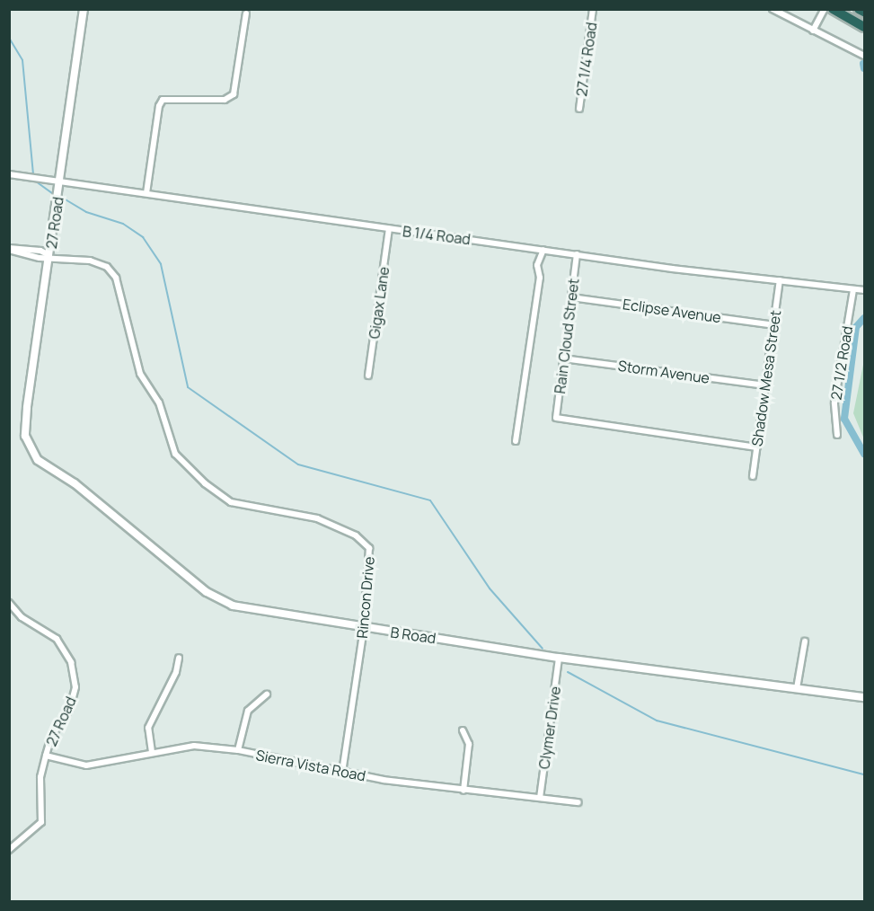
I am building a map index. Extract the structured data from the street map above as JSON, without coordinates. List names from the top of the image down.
{
  "streets": {
    "street": [
      "27 1/4 Road",
      "27 Road",
      "B 1/4 Road",
      "Gigax Lane",
      "Eclipse Avenue",
      "Rain Cloud Street",
      "27 1/2 Road",
      "Storm Avenue",
      "Shadow Mesa Street",
      "Rincon Drive",
      "B Road",
      "Clymer Drive",
      "Sierra Vista Road"
    ]
  },
  "crossings": [
    ["27 Road", "B 1/4 Road"],
    ["27 Road", "Rincon Drive"],
    ["27 Road", "B Road"],
    ["27 Road", "Sierra Vista Road"],
    ["B 1/4 Road", "Gigax Lane"],
    ["B 1/4 Road", "Rain Cloud Street"],
    ["B 1/4 Road", "27 1/2 Road"],
    ["B 1/4 Road", "Shadow Mesa Street"],
    ["Eclipse Avenue", "Rain Cloud Street"],
    ["Eclipse Avenue", "Shadow Mesa Street"],
    ["Rain Cloud Street", "Storm Avenue"],
    ["Rain Cloud Street", "Shadow Mesa Street"],
    ["Storm Avenue", "Shadow Mesa Street"],
    ["Rincon Drive", "B Road"],
    ["Rincon Drive", "Sierra Vista Road"],
    ["B Road", "Clymer Drive"],
    ["Clymer Drive", "Sierra Vista Road"]
  ]
}
